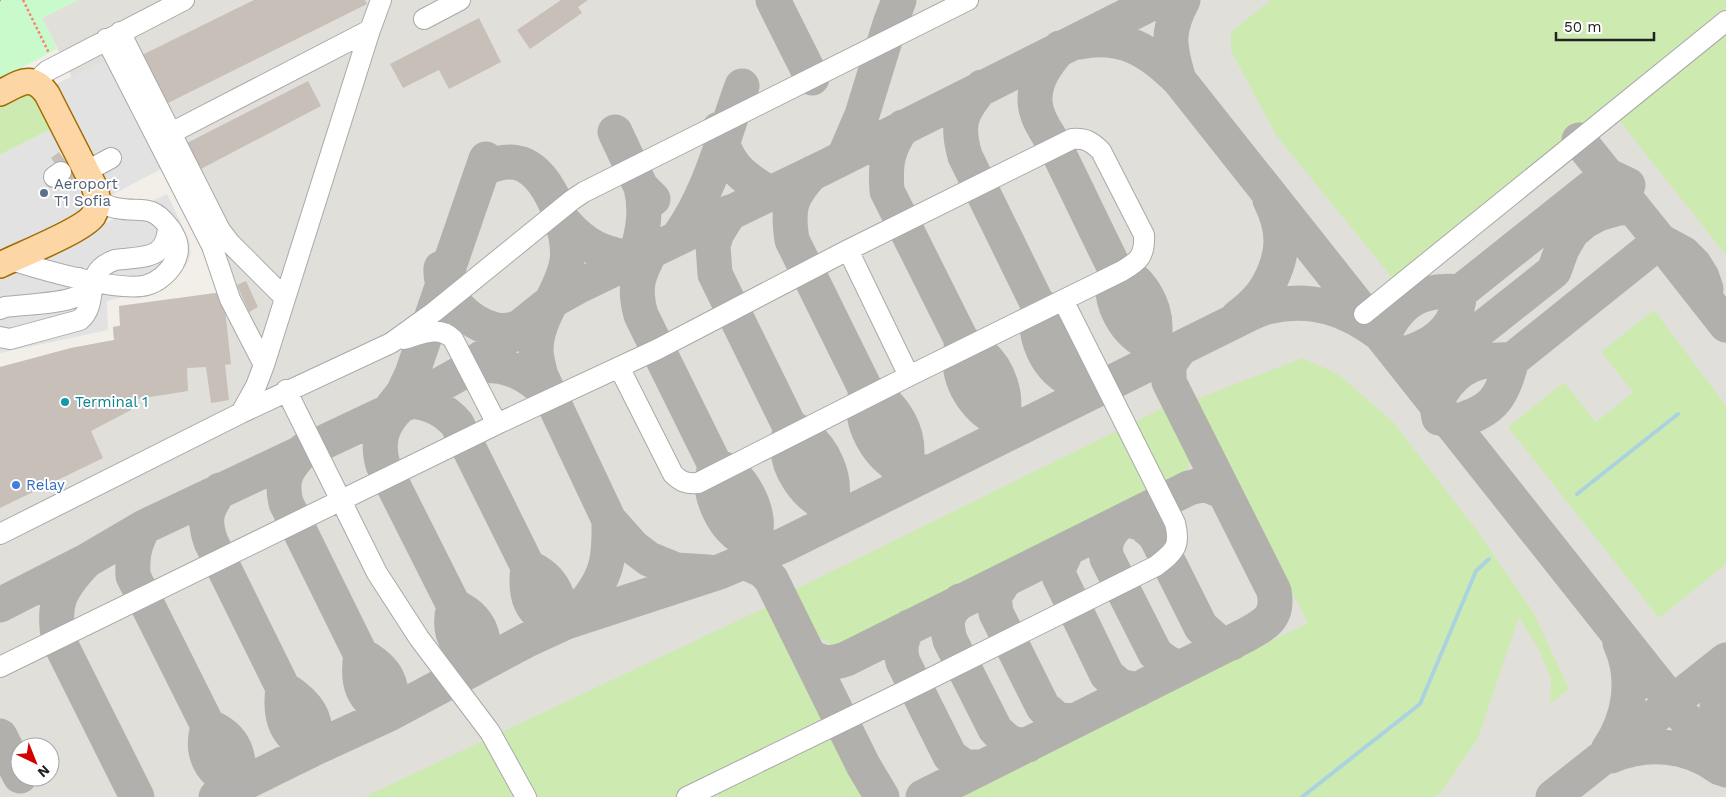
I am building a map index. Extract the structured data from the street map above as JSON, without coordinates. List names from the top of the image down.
{
  "places": ["Aeroport T1 Sofia", "Terminal 1", "Relay"],
  "scale_bar": "50 m",
  "north": "bottom right"
}
